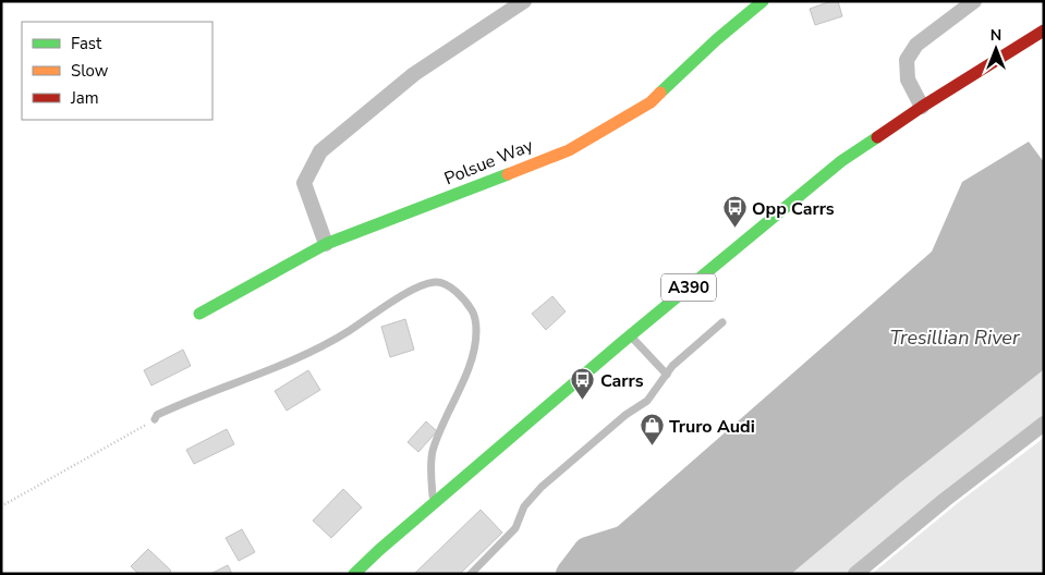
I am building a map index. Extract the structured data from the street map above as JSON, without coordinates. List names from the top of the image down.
{
  "streets": {
    "main road": ["Polsue Way", "A390"]
  },
  "water": ["Tresillian River"],
  "places": {
    "bus stop": ["Opp Carrs", "Carrs"],
    "shop": ["Truro Audi"]
  },
  "legend": ["Fast", "Slow", "Jam"],
  "north": "top"
}
